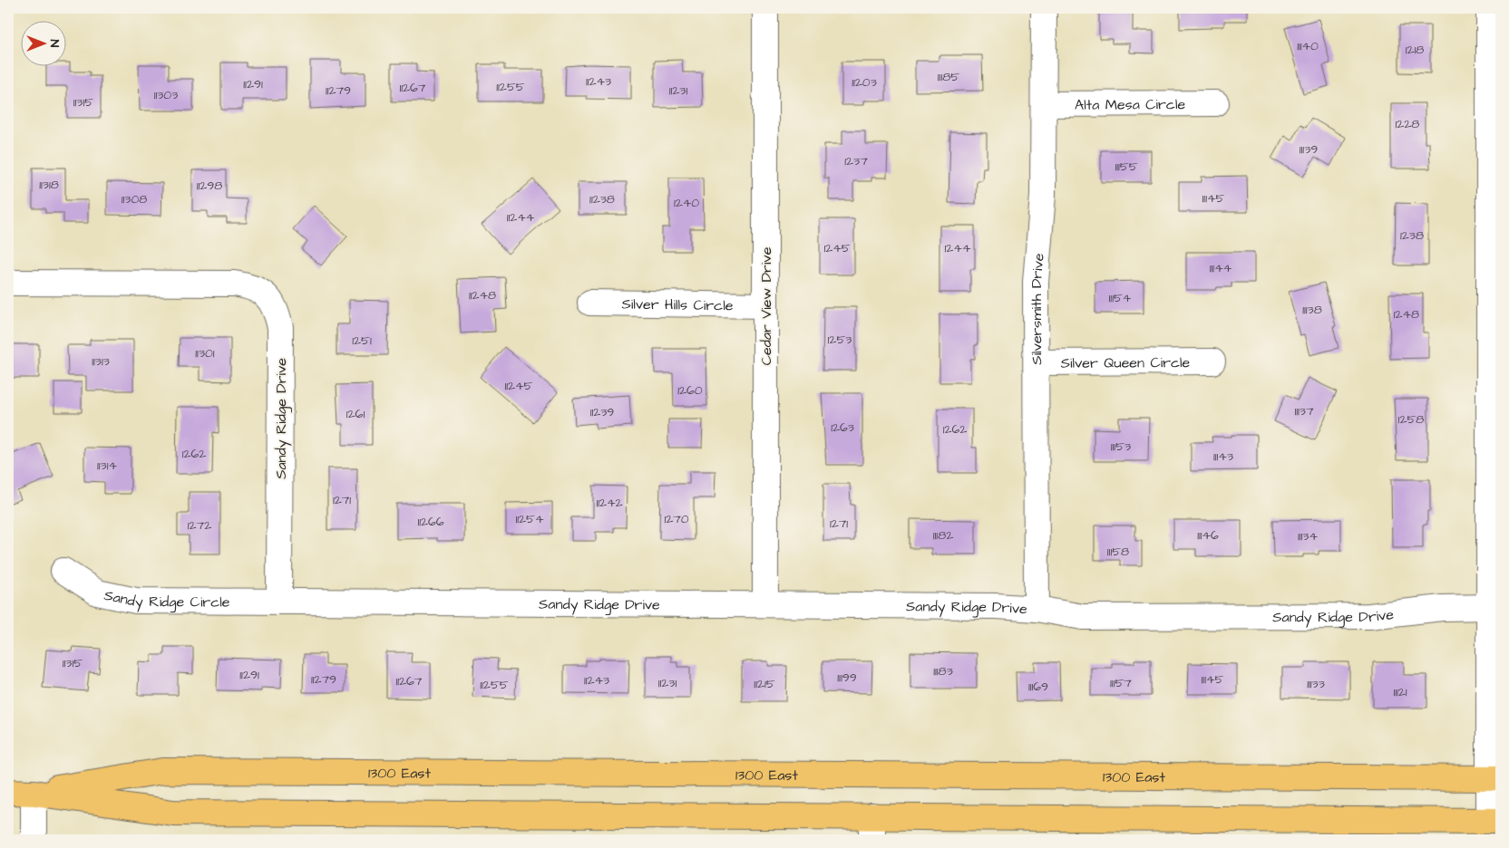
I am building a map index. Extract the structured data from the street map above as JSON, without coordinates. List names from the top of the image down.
{
  "streets": {
    "main road": ["1300 East"],
    "street": [
      "Alta Mesa Circle",
      "Silver Hills Circle",
      "Cedar View Drive",
      "Silversmith Drive",
      "Silver Queen Circle",
      "Sandy Ridge Drive",
      "Sandy Ridge Circle"
    ]
  },
  "crossings": [
    ["Alta Mesa Circle", "Silversmith Drive"],
    ["Silver Hills Circle", "Cedar View Drive"],
    ["Cedar View Drive", "Sandy Ridge Drive"],
    ["Silversmith Drive", "Silver Queen Circle"],
    ["Silversmith Drive", "Sandy Ridge Drive"],
    ["Sandy Ridge Drive", "Sandy Ridge Circle"]
  ],
  "house_numbers": [
    "11140",
    "1218",
    "11185",
    "11243",
    "11203",
    "11291",
    "11255",
    "11267",
    "11279",
    "11231",
    "11303",
    "11315",
    "1228",
    "11139",
    "1237",
    "11155",
    "11318",
    "11298",
    "11145",
    "11308",
    "11238",
    "1240",
    "11244",
    "1238",
    "1245",
    "1244",
    "11144",
    "11248",
    "11154",
    "11138",
    "1248",
    "1253",
    "1251",
    "11301",
    "11313",
    "11245",
    "1260",
    "11137",
    "11239",
    "1261",
    "1258",
    "1263",
    "1262",
    "11153",
    "1262",
    "11143",
    "11314",
    "1271",
    "11242",
    "11254",
    "1270",
    "11266",
    "1271",
    "1272",
    "11182",
    "11146",
    "11134",
    "11158",
    "11315",
    "11183",
    "11291",
    "11199",
    "11279",
    "11145",
    "11243",
    "11267",
    "11231",
    "11157",
    "11215",
    "11133",
    "11255",
    "11169",
    "11121"
  ],
  "north": "right"
}
